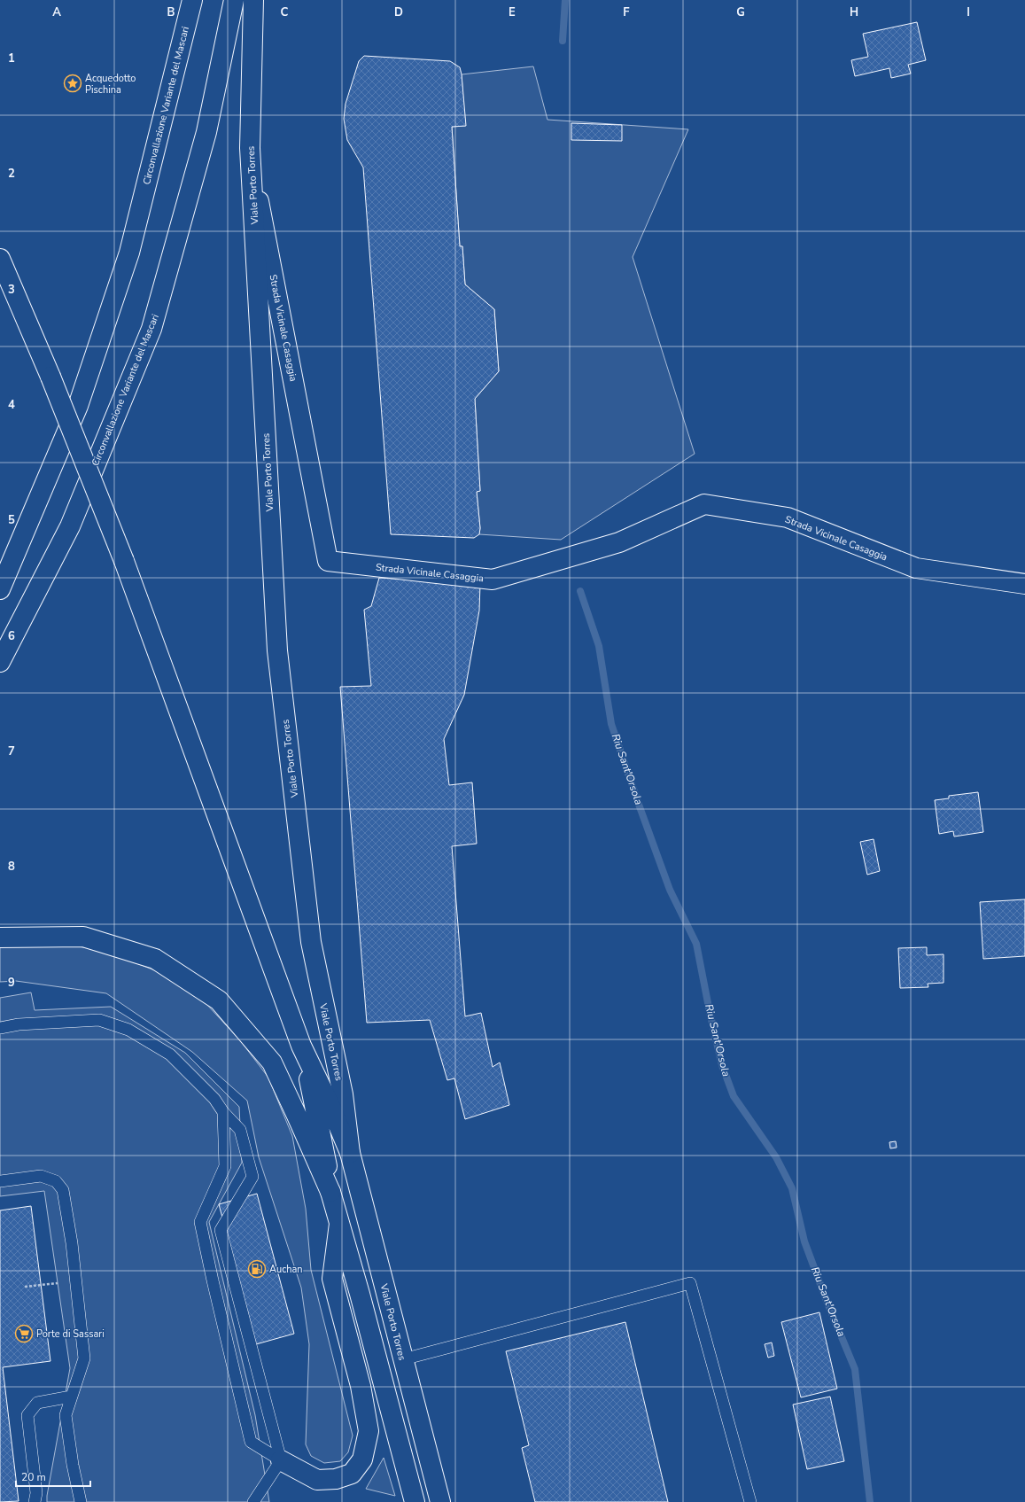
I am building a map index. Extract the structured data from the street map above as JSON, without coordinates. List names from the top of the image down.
{
  "streets": {
    "main road": ["Circonvallazione Variante del Mascari", "Viale Porto Torres", "Strada Vicinale Casaggia"]
  },
  "crossings": [
    ["Viale Porto Torres", "Strada Vicinale Casaggia"]
  ],
  "water": ["Riu Sant'Orsola"],
  "places": {
    "place": ["Acquedotto Pischina"],
    "fuel station": ["Auchan"],
    "supermarket": ["Porte di Sassari"]
  },
  "scale_bar": "20 m",
  "grid": {
    "columns": [
      "A",
      "B",
      "C",
      "D",
      "E",
      "F",
      "G",
      "H",
      "I"
    ],
    "rows": [
      "1",
      "2",
      "3",
      "4",
      "5",
      "6",
      "7",
      "8",
      "9"
    ]
  }
}
